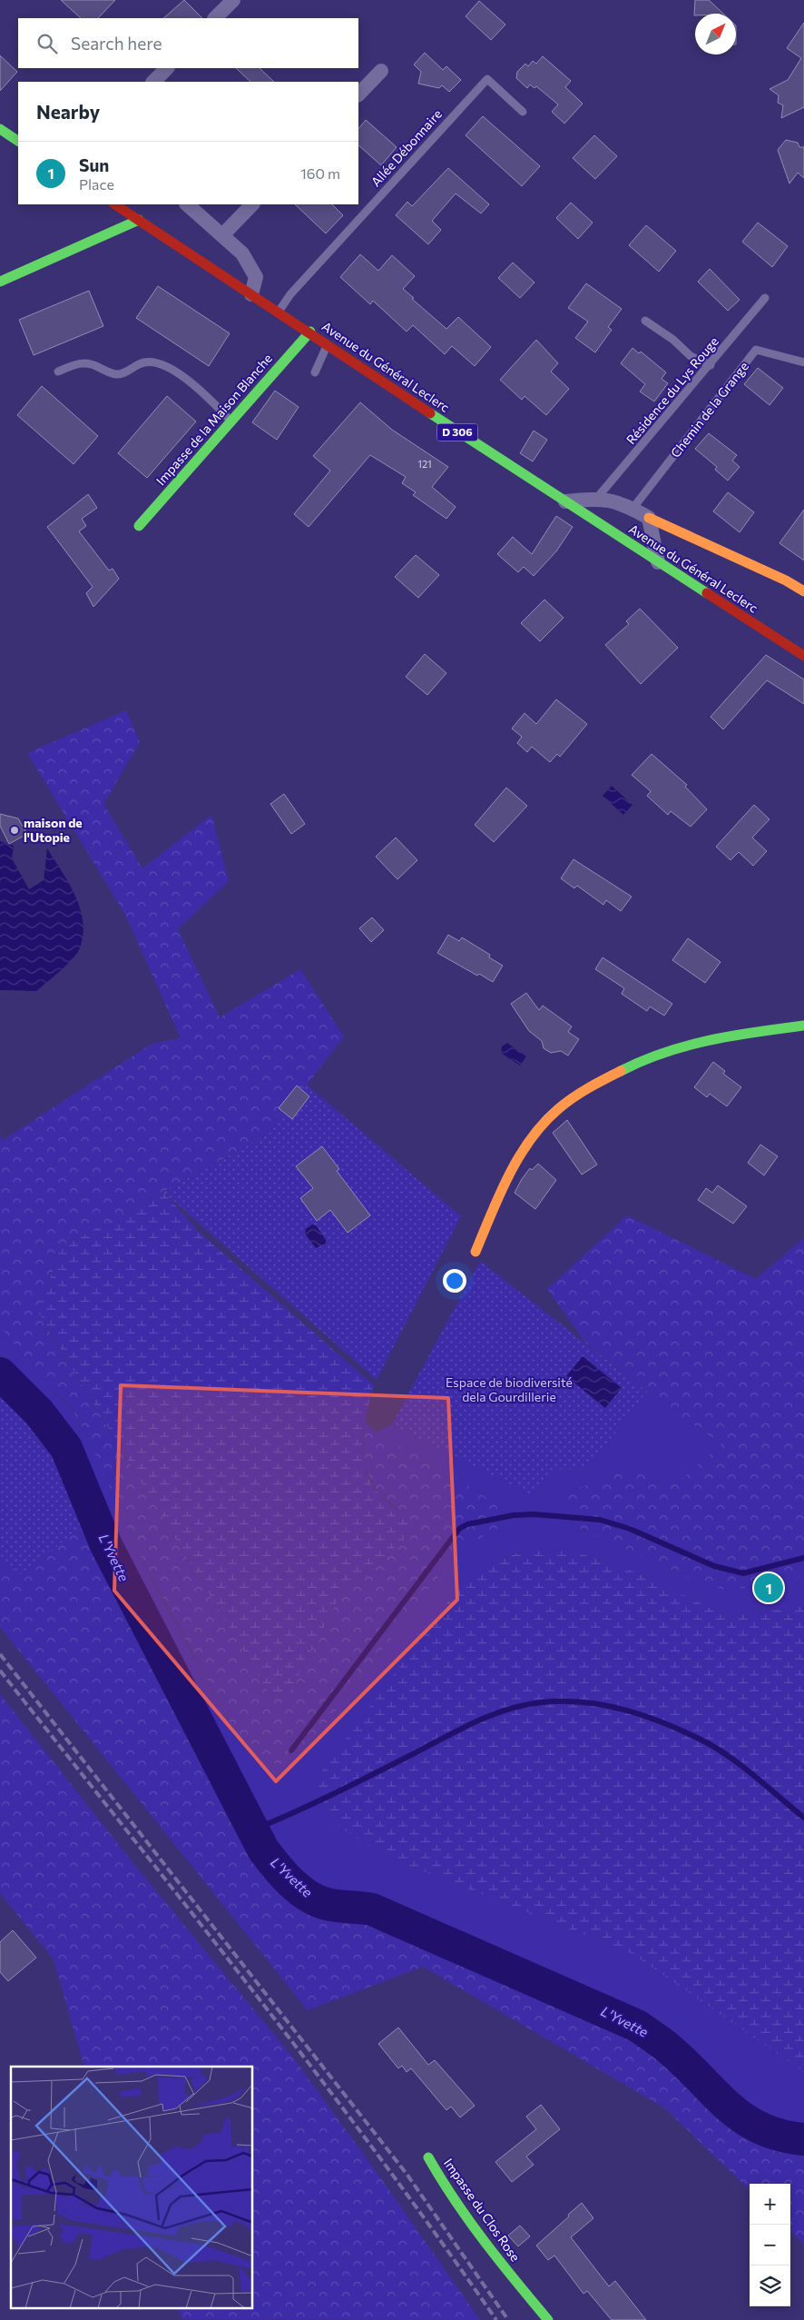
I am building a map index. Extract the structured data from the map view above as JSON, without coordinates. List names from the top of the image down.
{
  "streets": {
    "street": [
      "Avenue du Général Leclerc",
      "Impasse de la Maison Blanche",
      "D 306",
      "Impasse du Clos Rose"
    ],
    "lane": ["Allée Débonnaire", "Résidence du Lys Rouge", "Chemin de la Grange"]
  },
  "crossings": [
    ["Allée Débonnaire", "Avenue du Général Leclerc"],
    ["Avenue du Général Leclerc", "Impasse de la Maison Blanche"]
  ],
  "water": ["L'Yvette"],
  "parks": ["Espace de biodiversité dela Gourdillerie"],
  "places": ["maison de l'Utopie"],
  "house_numbers": ["121"],
  "north": "top right",
  "page": {
    "search": "Search here",
    "heading": "Nearby",
    "list": [
      {
        "mark": "1",
        "name": "Sun",
        "note": "Place",
        "value": "160 m"
      }
    ],
    "pins": "1",
    "map_buttons": ["+", "−"]
  }
}
